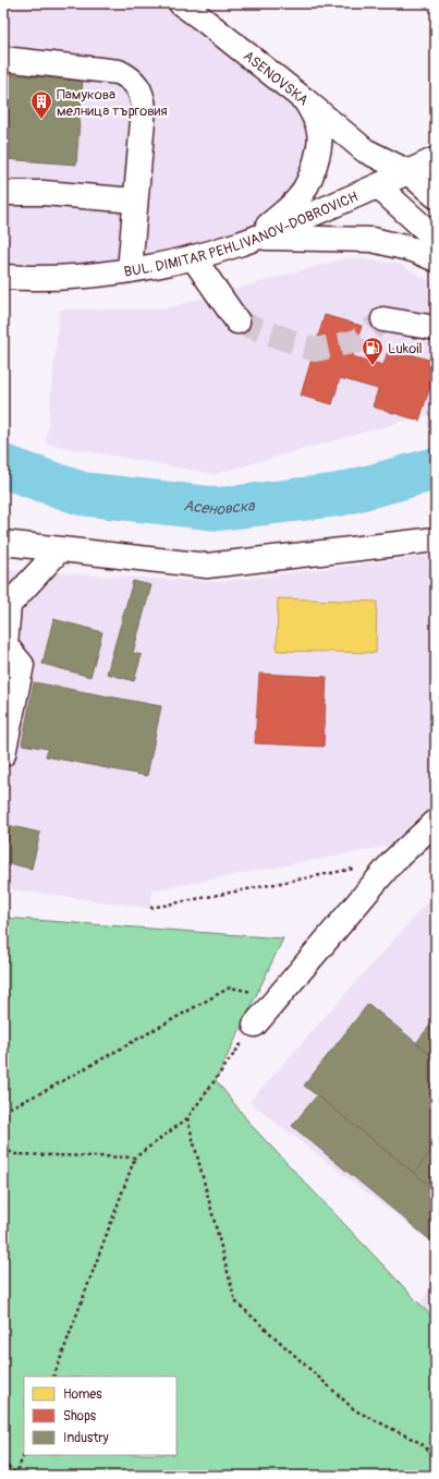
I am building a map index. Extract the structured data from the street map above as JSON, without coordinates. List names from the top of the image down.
{
  "streets": {
    "main road": ["ASENOVSKA", "BUL. DIMITAR PEHLIVANOV-DOBROVICH"]
  },
  "crossings": [
    ["ASENOVSKA", "BUL. DIMITAR PEHLIVANOV-DOBROVICH"]
  ],
  "water": ["Асеновска"],
  "places": {
    "building": ["Памукова мелница търговия"],
    "fuel station": ["Lukoil"]
  },
  "legend": ["Homes", "Shops", "Industry"]
}
